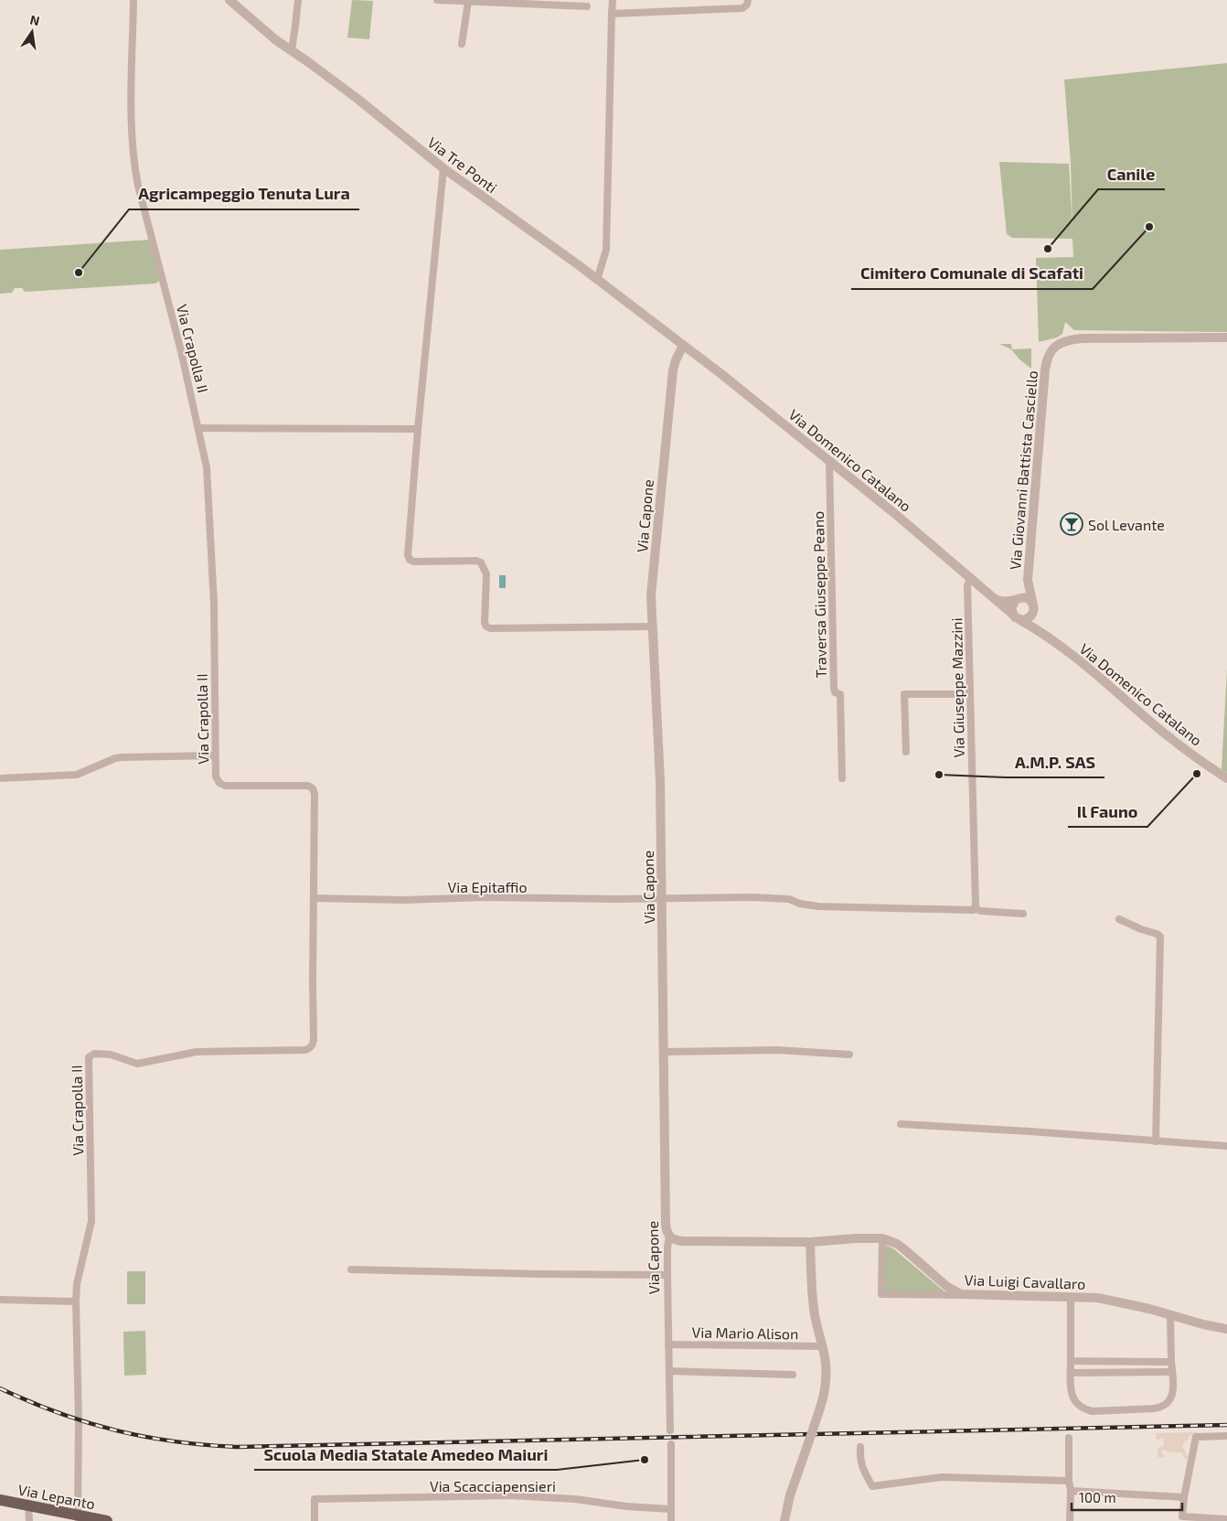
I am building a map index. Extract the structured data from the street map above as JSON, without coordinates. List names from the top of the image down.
{
  "streets": {
    "main road": ["Via Lepanto"],
    "street": [
      "Via Tre Ponti",
      "Via Crapolla II",
      "Via Domenico Catalano",
      "Via Giovanni Battista Casciello",
      "Via Capone",
      "Traversa Giuseppe Peano",
      "Via Giuseppe Mazzini",
      "Via Epitaffio",
      "Via Luigi Cavallaro",
      "Via Mario Alison",
      "Via Scacciapensieri"
    ]
  },
  "crossings": [
    ["Via Tre Ponti", "Via Domenico Catalano"],
    ["Via Tre Ponti", "Via Capone"],
    ["Via Crapolla II", "Via Epitaffio"],
    ["Via Crapolla II", "Via Lepanto"],
    ["Via Domenico Catalano", "Via Capone"],
    ["Via Domenico Catalano", "Traversa Giuseppe Peano"],
    ["Via Domenico Catalano", "Via Giuseppe Mazzini"],
    ["Via Capone", "Via Epitaffio"],
    ["Via Capone", "Via Luigi Cavallaro"],
    ["Via Capone", "Via Mario Alison"]
  ],
  "places": {
    "other": [
      "Cimitero Comunale di Scafati",
      "Canile",
      "Agricampeggio Tenuta Lura",
      "Il Fauno",
      "A.M.P. SAS",
      "Scuola Media Statale Amedeo Maiuri"
    ],
    "bar": ["Sol Levante"]
  },
  "scale_bar": "100 m",
  "north": "top"
}
